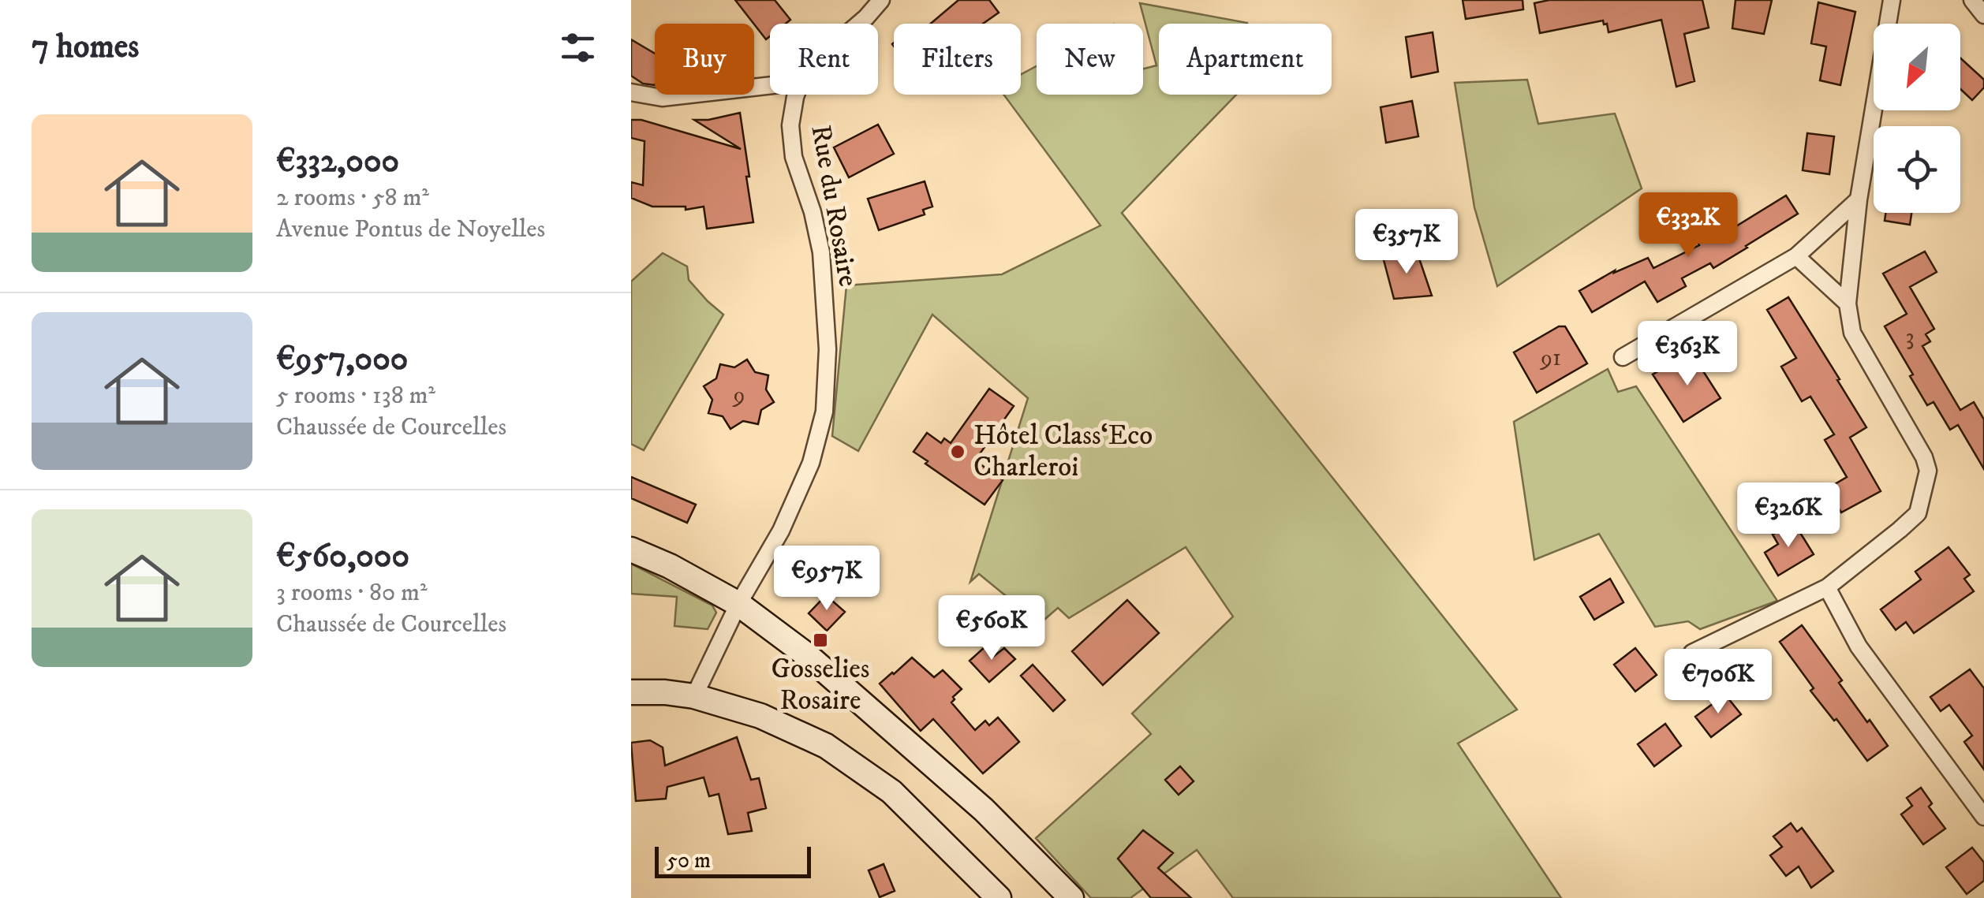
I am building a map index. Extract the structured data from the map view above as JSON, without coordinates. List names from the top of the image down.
{
  "streets": {
    "street": ["Rue du Rosaire"]
  },
  "places": {
    "other": ["Hôtel Class‘Eco Charleroi"],
    "transit": ["Gosselies Rosaire"]
  },
  "house_numbers": ["3", "91", "9"],
  "scale_bar": "50 m",
  "north": "bottom left",
  "page": {
    "heading": "7 homes",
    "chip": [
      "Buy",
      "Rent",
      "Filters",
      "New",
      "Apartment"
    ],
    "list": [
      {
        "name": "€332,000",
        "note": "2 rooms · 58 m² · Avenue Pontus de Noyelles"
      },
      {
        "name": "€957,000",
        "note": "5 rooms · 138 m² · Chaussée de Courcelles"
      },
      {
        "name": "€560,000",
        "note": "3 rooms · 80 m² · Chaussée de Courcelles"
      }
    ],
    "price": [
      "€332K",
      "€357K",
      "€363K",
      "€326K",
      "€957K",
      "€560K",
      "€706K"
    ],
    "scale": "50 m"
  }
}
